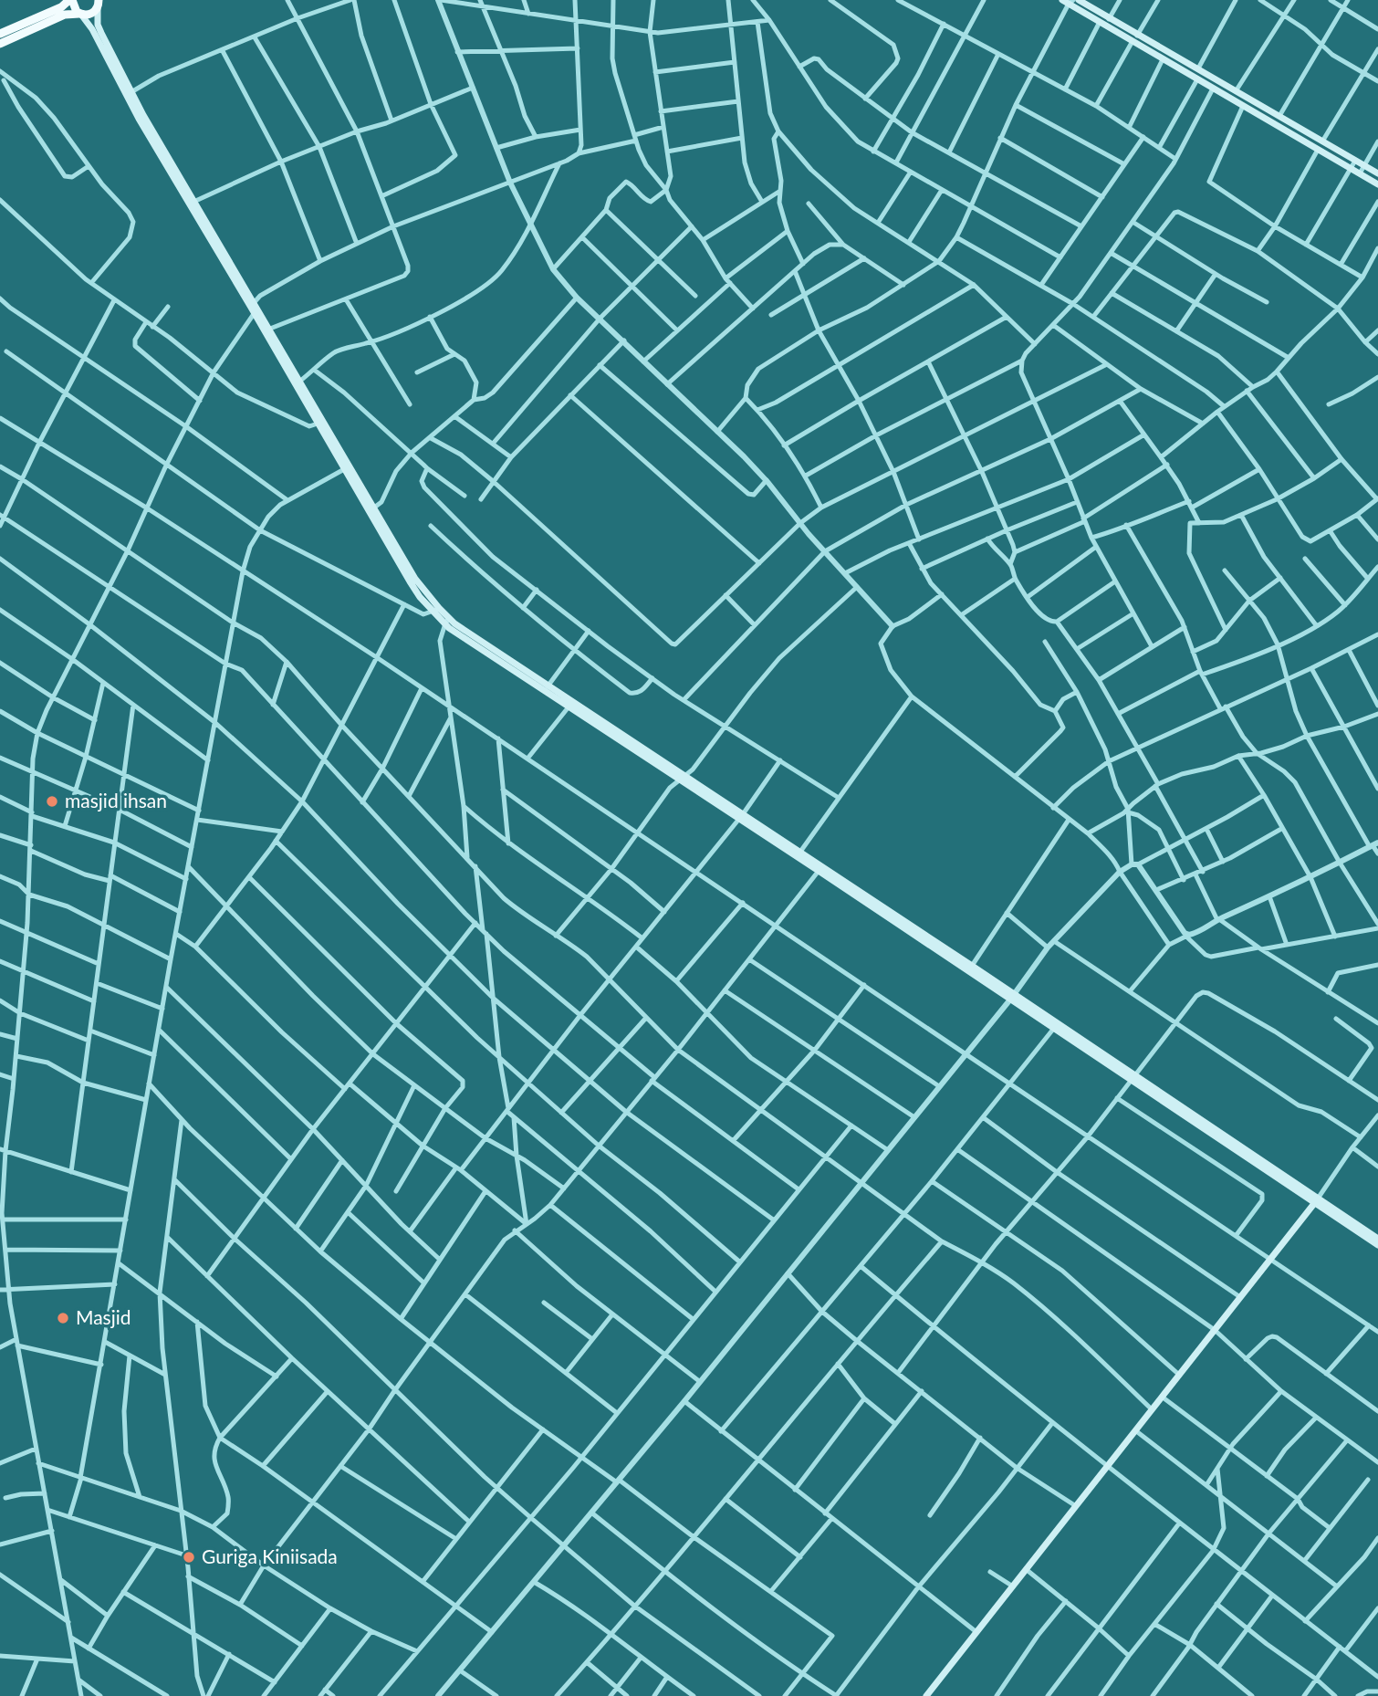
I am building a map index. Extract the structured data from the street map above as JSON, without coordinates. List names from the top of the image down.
{
  "places": ["masjid ihsan", "Masjid", "Guriga Kiniisada"]
}
